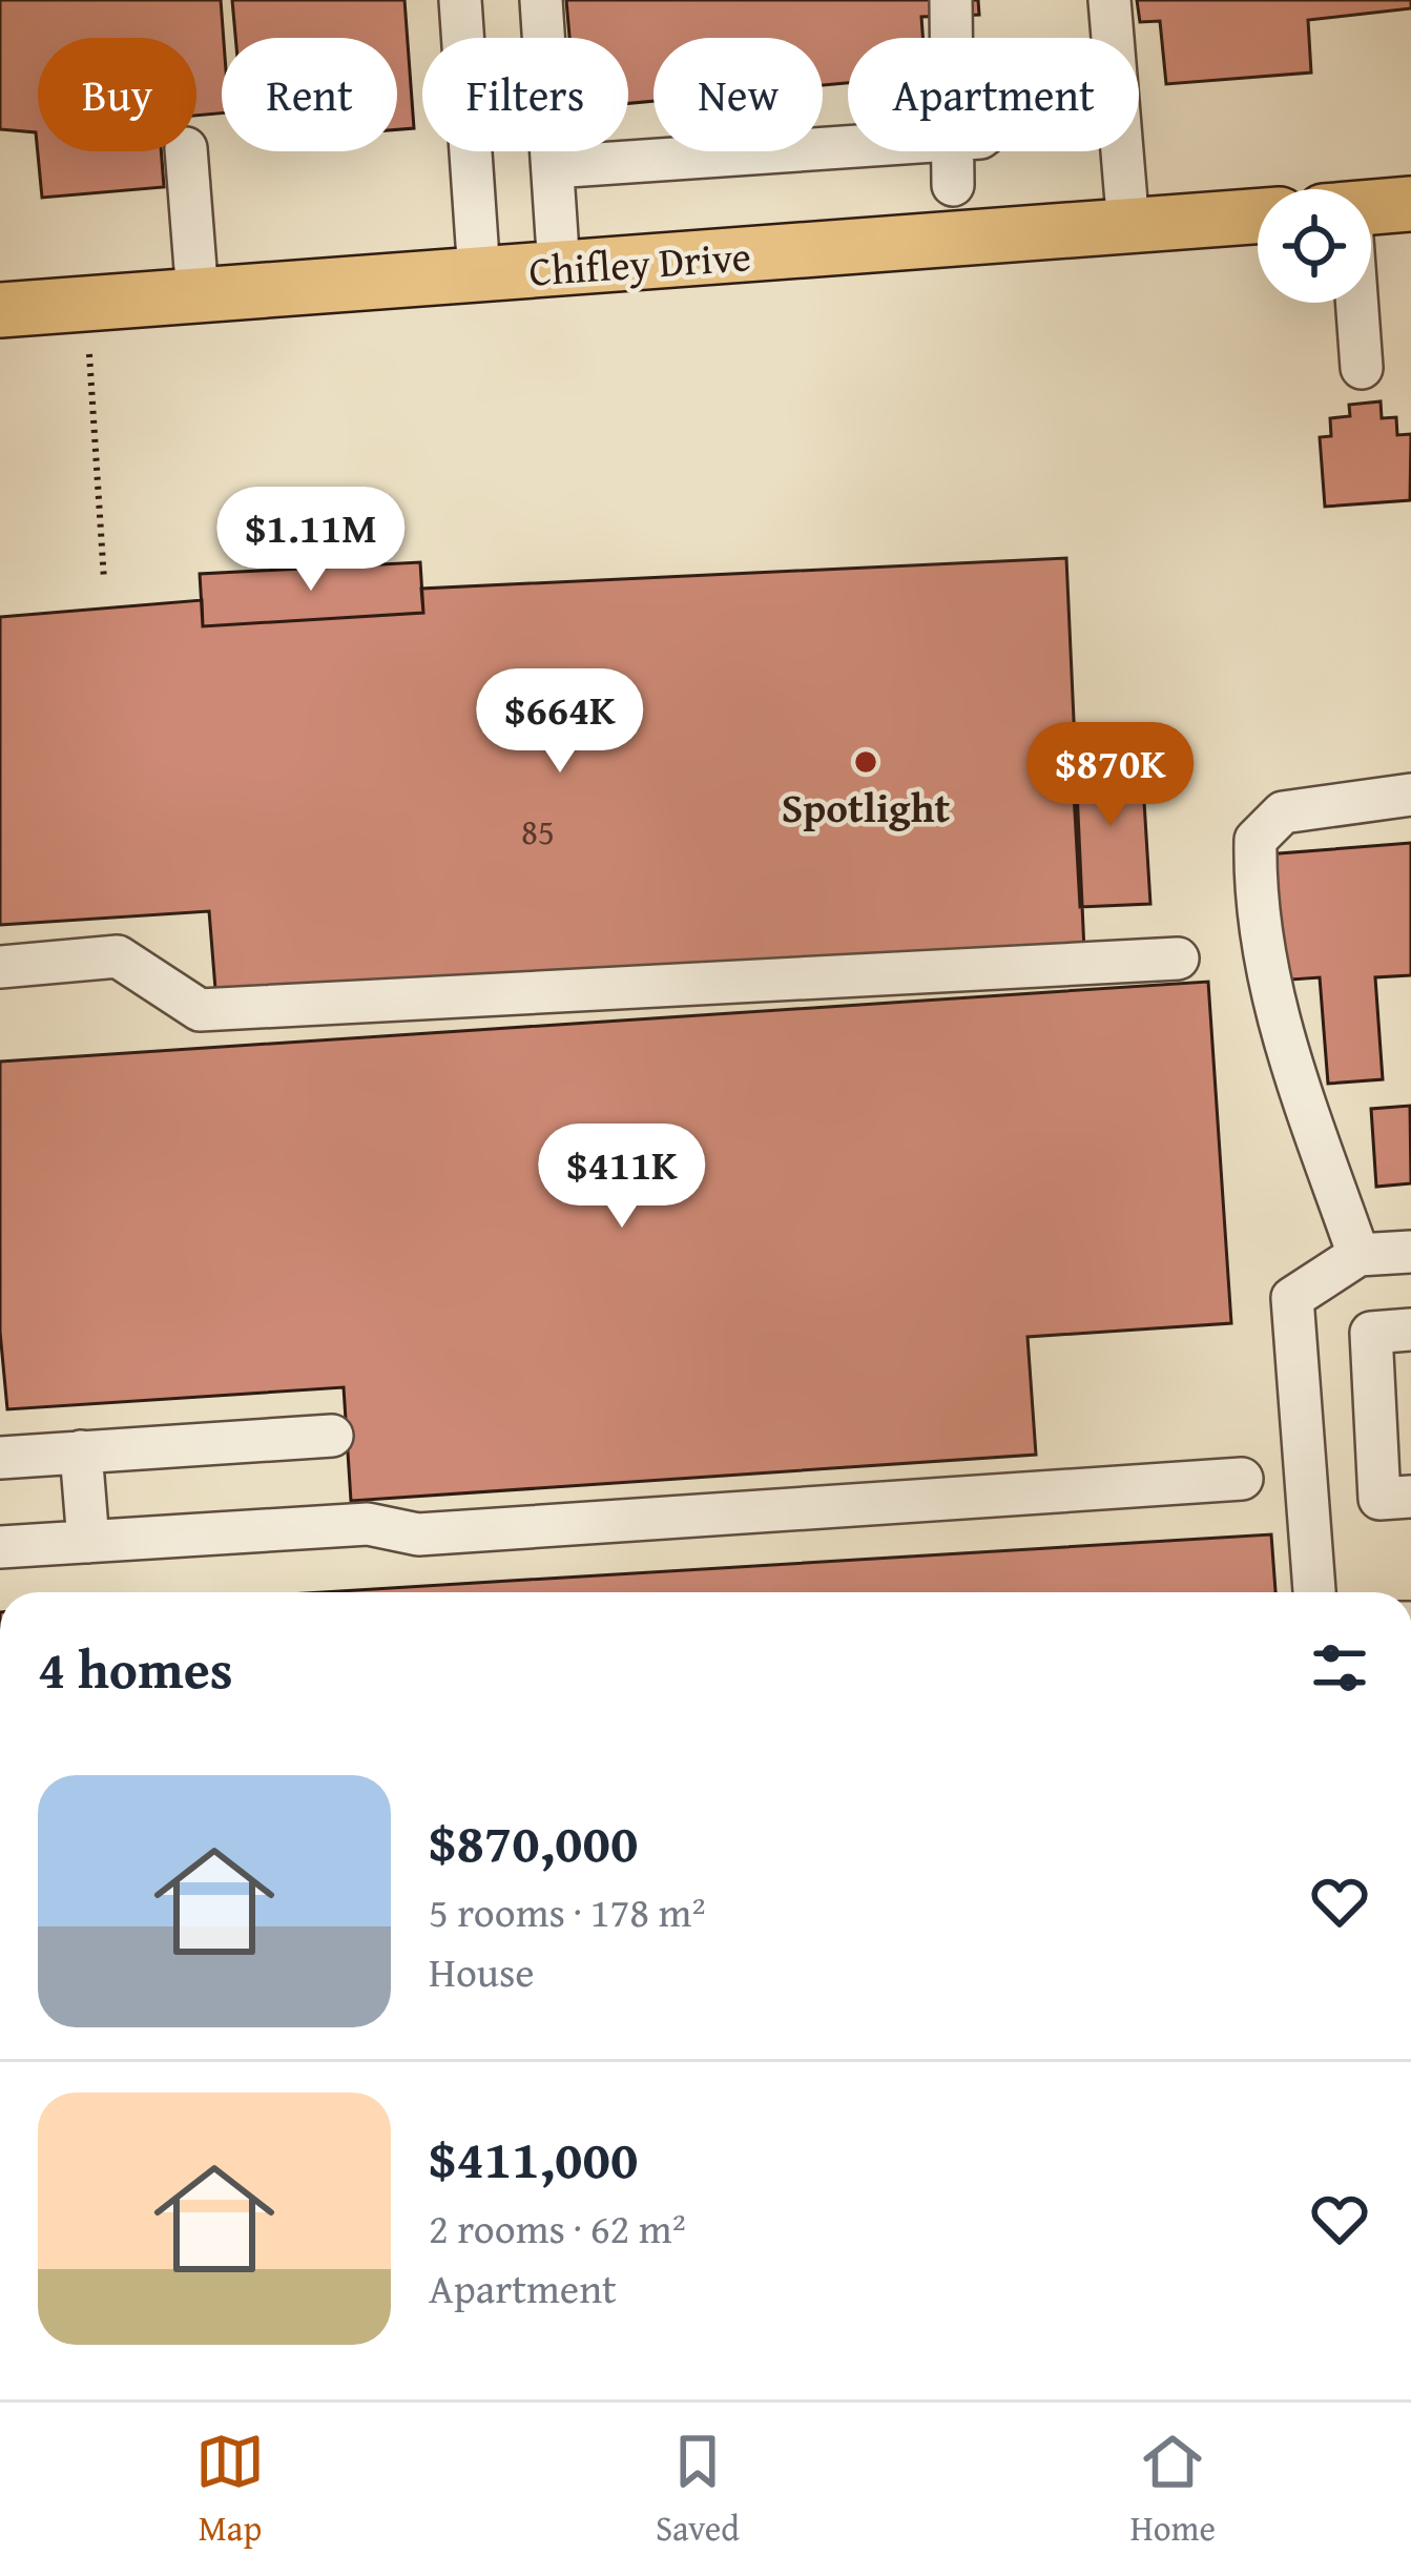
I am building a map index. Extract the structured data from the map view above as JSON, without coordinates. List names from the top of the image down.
{
  "streets": {
    "main road": ["Chifley Drive"]
  },
  "places": ["Spotlight"],
  "house_numbers": ["85"],
  "page": {
    "chip": [
      "Buy",
      "Rent",
      "Filters",
      "New",
      "Apartment"
    ],
    "price": [
      "$1.11M",
      "$664K",
      "$870K",
      "$411K"
    ],
    "heading": "4 homes",
    "list": [
      {
        "name": "$870,000",
        "note": "5 rooms · 178 m² · House"
      },
      {
        "name": "$411,000",
        "note": "2 rooms · 62 m² · Apartment"
      }
    ],
    "tabs": ["Map", "Saved", "Home"]
  }
}
